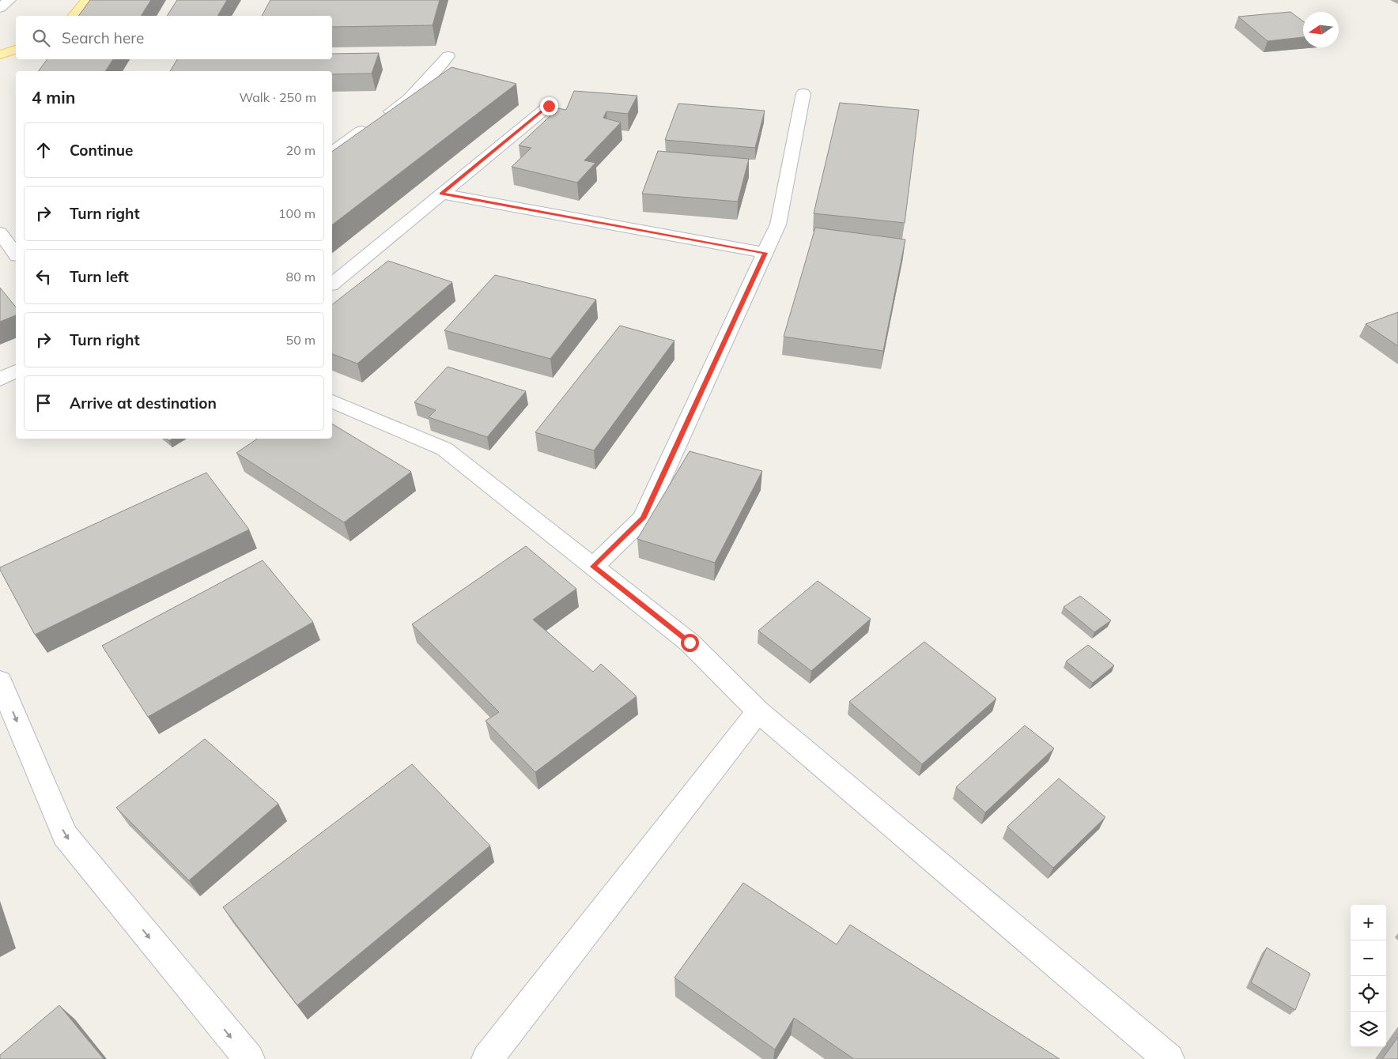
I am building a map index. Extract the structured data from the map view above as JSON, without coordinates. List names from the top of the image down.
{
  "north": "left",
  "page": {
    "search": "Search here",
    "heading": ["4 min", "Walk · 250 m"],
    "list": [
      ["Continue", "20 m"],
      ["Turn right", "100 m"],
      ["Turn left", "80 m"],
      ["Turn right", "50 m"],
      "Arrive at destination"
    ],
    "map_buttons": ["+", "−"]
  }
}
